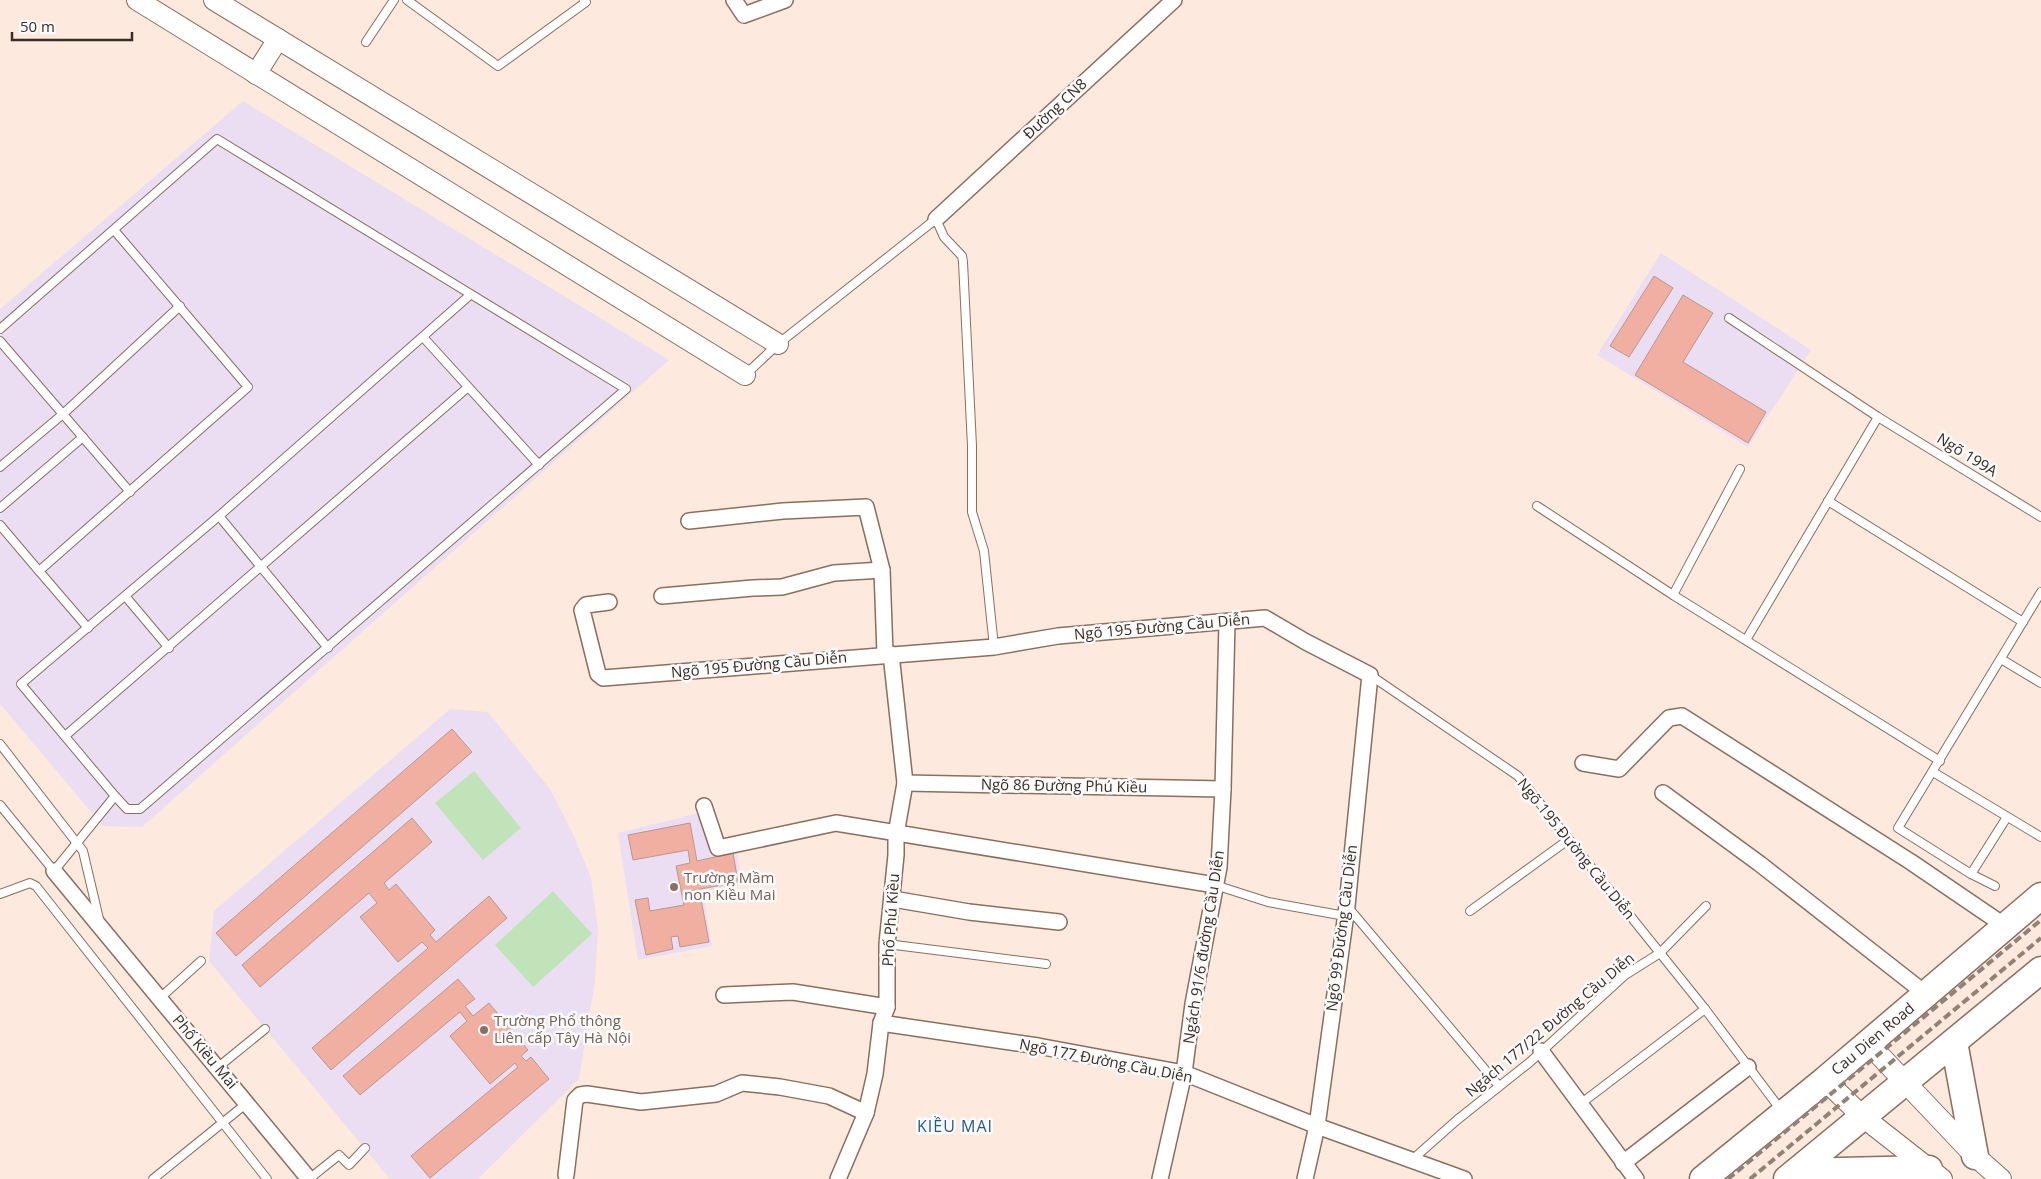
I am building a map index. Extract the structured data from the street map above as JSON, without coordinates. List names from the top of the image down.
{
  "streets": {
    "highway": ["Cau Dien Road"],
    "street": [
      "Đường CN8",
      "Ngõ 195 Đường Cầu Diễn",
      "Ngõ 86 Đường Phú Kiều",
      "Phố Phú Kiều",
      "Ngõ 99 Đường Cầu Diễn",
      "Ngách 91/6 đường Cầu Diễn",
      "Phố Kiều Mai",
      "Ngõ 177 Đường Cầu Diễn"
    ],
    "lane": ["Ngõ 199A", "Ngách 177/22 Đường Cầu Diễn"]
  },
  "crossings": [
    ["Ngõ 195 Đường Cầu Diễn", "Phố Phú Kiều"],
    ["Ngõ 195 Đường Cầu Diễn", "Ngõ 99 Đường Cầu Diễn"],
    ["Ngõ 195 Đường Cầu Diễn", "Ngách 91/6 đường Cầu Diễn"],
    ["Ngõ 195 Đường Cầu Diễn", "Ngách 177/22 Đường Cầu Diễn"],
    ["Ngõ 195 Đường Cầu Diễn", "Cau Dien Road"],
    ["Ngõ 86 Đường Phú Kiều", "Phố Phú Kiều"],
    ["Ngõ 86 Đường Phú Kiều", "Ngách 91/6 đường Cầu Diễn"],
    ["Phố Phú Kiều", "Ngõ 177 Đường Cầu Diễn"],
    ["Ngõ 99 Đường Cầu Diễn", "Ngõ 177 Đường Cầu Diễn"],
    ["Ngách 91/6 đường Cầu Diễn", "Ngõ 177 Đường Cầu Diễn"],
    ["Ngách 177/22 Đường Cầu Diễn", "Ngõ 177 Đường Cầu Diễn"]
  ],
  "districts": ["KIỀU MAI"],
  "places": ["Trường Mầm non Kiều Mai", "Trường Phổ thông Liên cấp Tây Hà Nội"],
  "scale_bar": "50 m"
}
